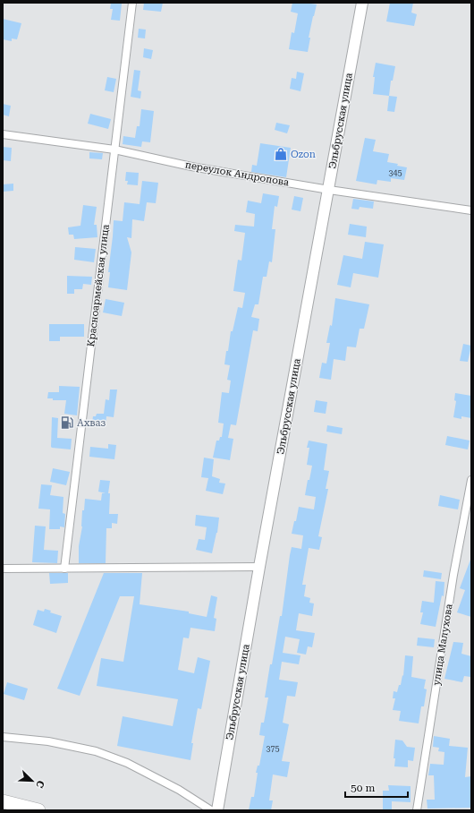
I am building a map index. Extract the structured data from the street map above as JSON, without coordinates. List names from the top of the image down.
{
  "streets": {
    "street": [
      "Эльбрусская улица",
      "переулок Андропова",
      "Красноармейская улица",
      "улица Малухова"
    ]
  },
  "crossings": [
    ["Эльбрусская улица", "переулок Андропова"],
    ["переулок Андропова", "Красноармейская улица"]
  ],
  "places": {
    "shop": ["Ozon"],
    "fuel station": ["Ахваз"]
  },
  "house_numbers": ["345", "375"],
  "scale_bar": "50 m",
  "north": "bottom right"
}
